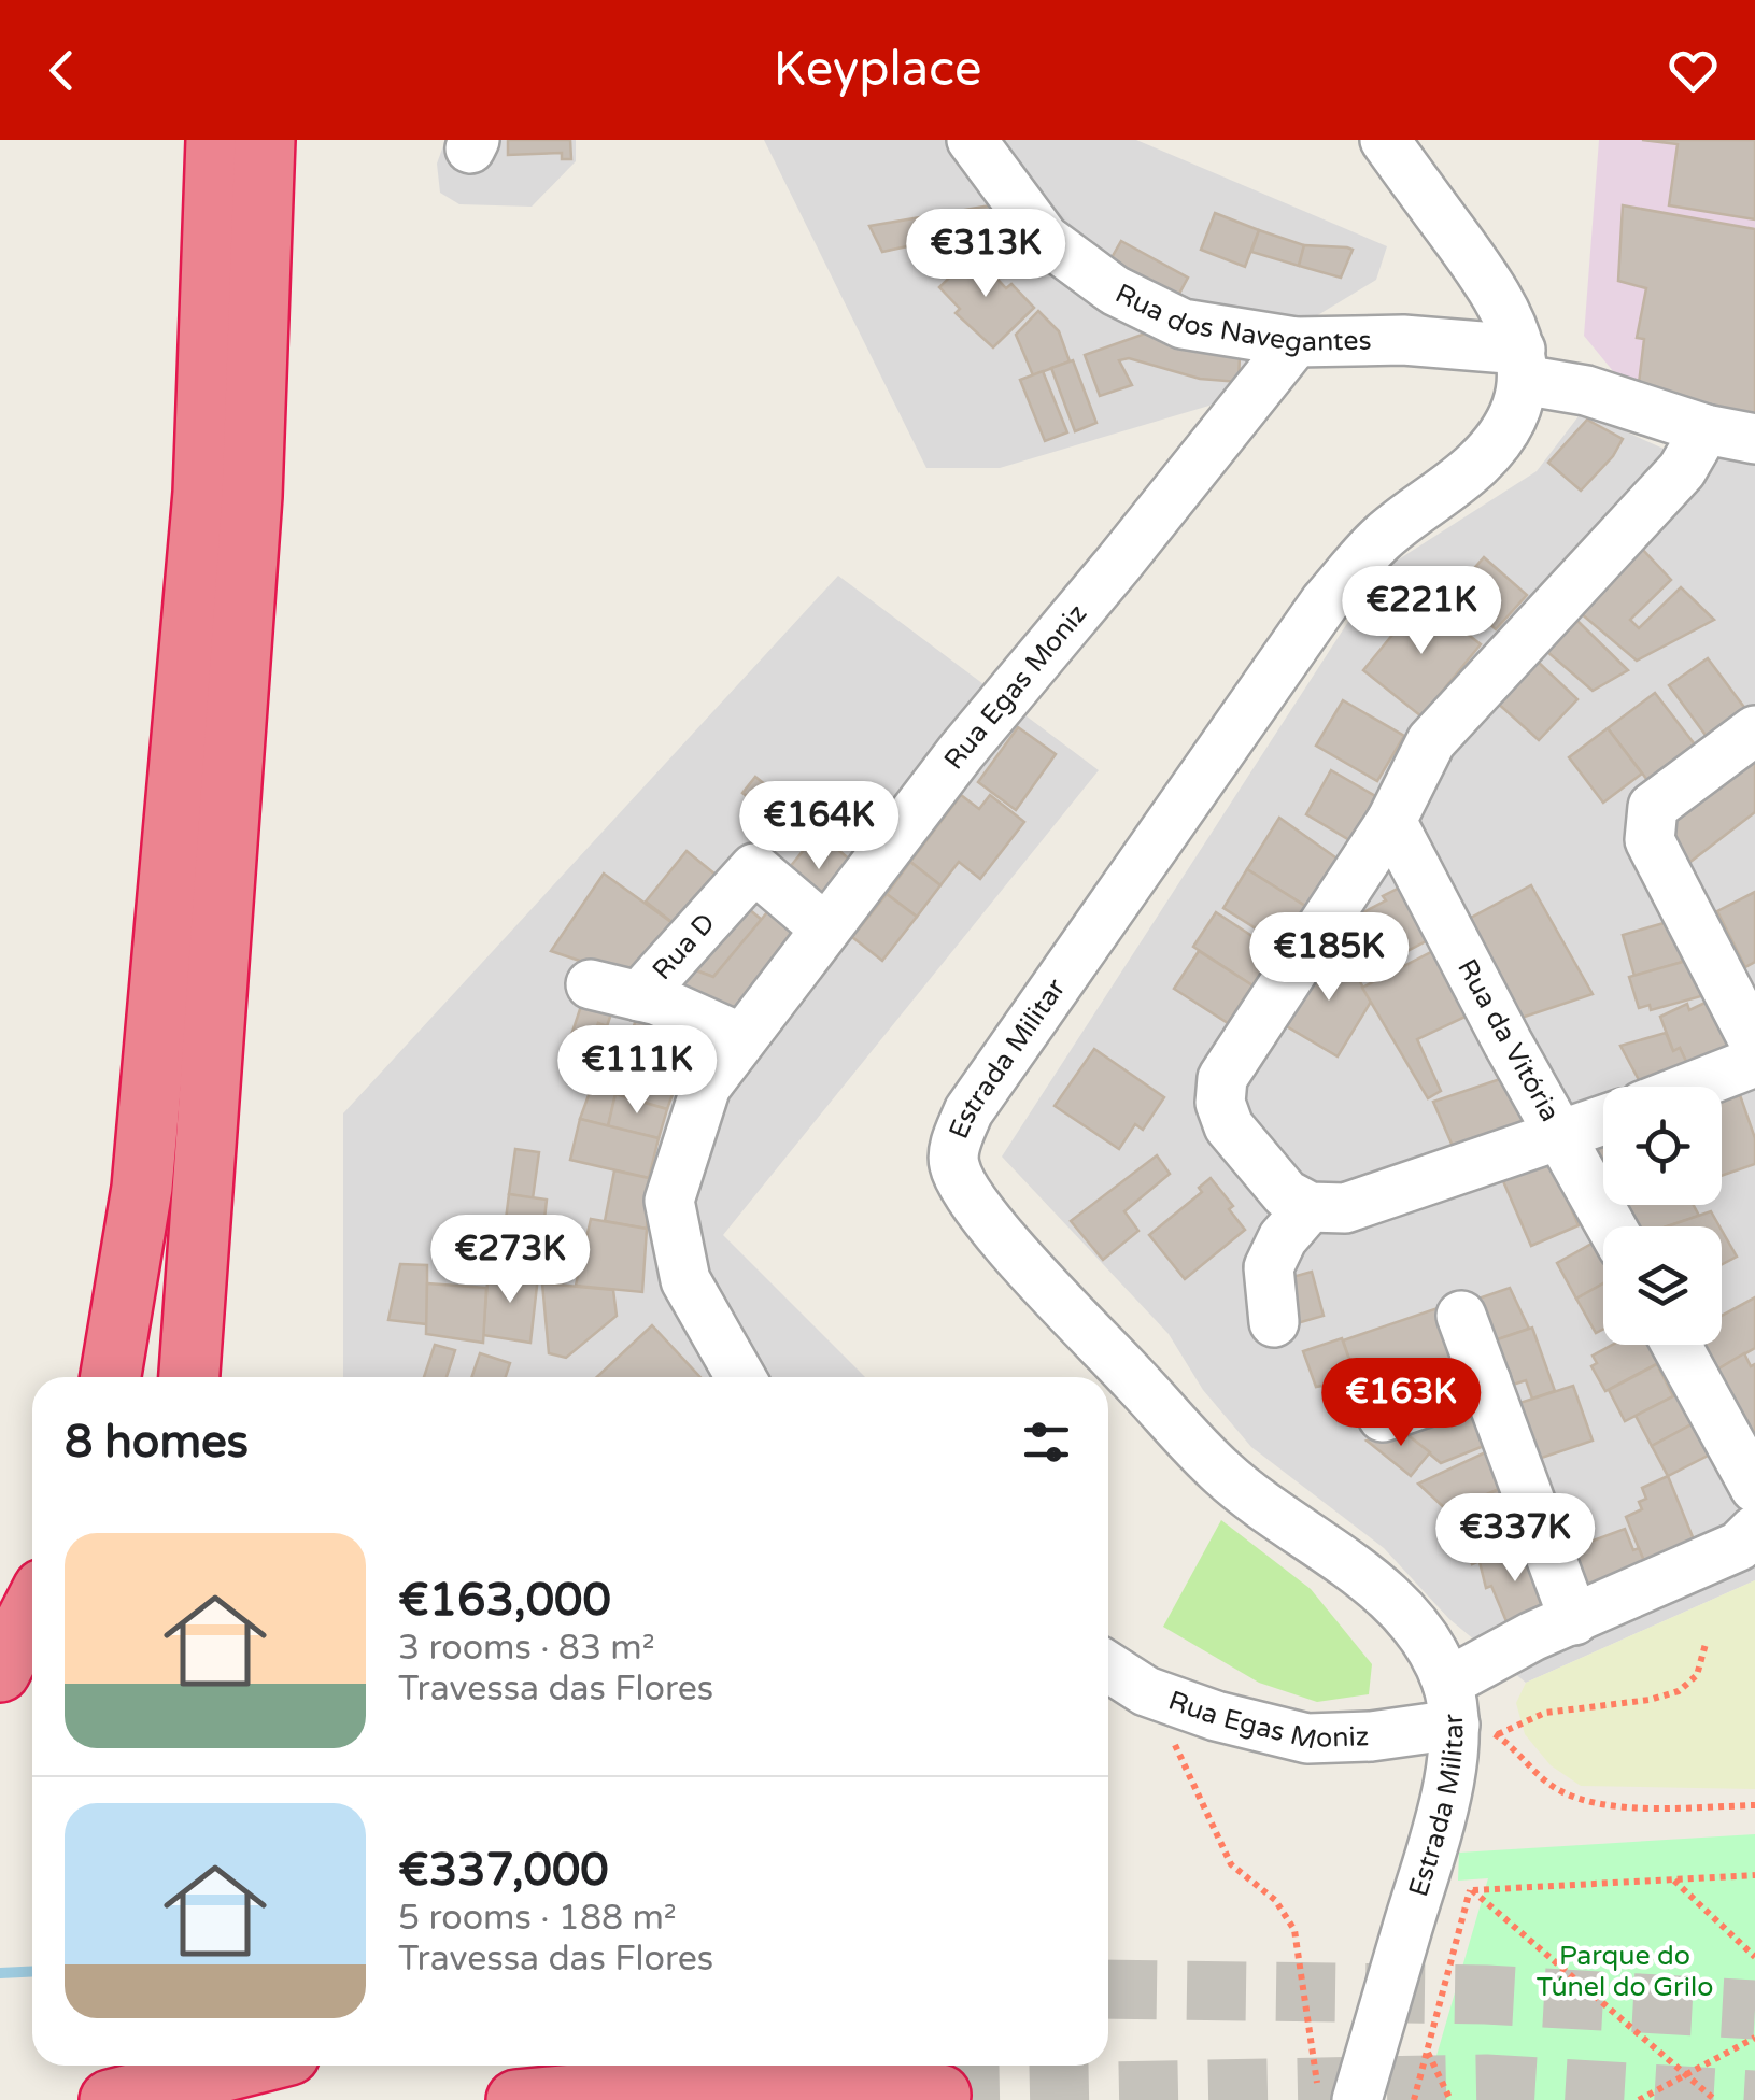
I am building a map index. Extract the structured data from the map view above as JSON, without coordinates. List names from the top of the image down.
{
  "streets": {
    "street": [
      "Rua dos Navegantes",
      "Rua Egas Moniz",
      "Rua D",
      "Rua da Vitória",
      "Estrada Militar"
    ]
  },
  "crossings": [
    ["Rua dos Navegantes", "Rua Egas Moniz"],
    ["Rua dos Navegantes", "Estrada Militar"],
    ["Rua Egas Moniz", "Rua D"],
    ["Rua Egas Moniz", "Estrada Militar"]
  ],
  "parks": ["Parque do Túnel do Grilo"],
  "page": {
    "header": "Keyplace",
    "price": [
      "€313K",
      "€221K",
      "€164K",
      "€185K",
      "€111K",
      "€273K",
      "€163K",
      "€337K"
    ],
    "heading": "8 homes",
    "list": [
      {
        "name": "€163,000",
        "note": "3 rooms · 83 m² · Travessa das Flores"
      },
      {
        "name": "€337,000",
        "note": "5 rooms · 188 m² · Travessa das Flores"
      }
    ]
  }
}
